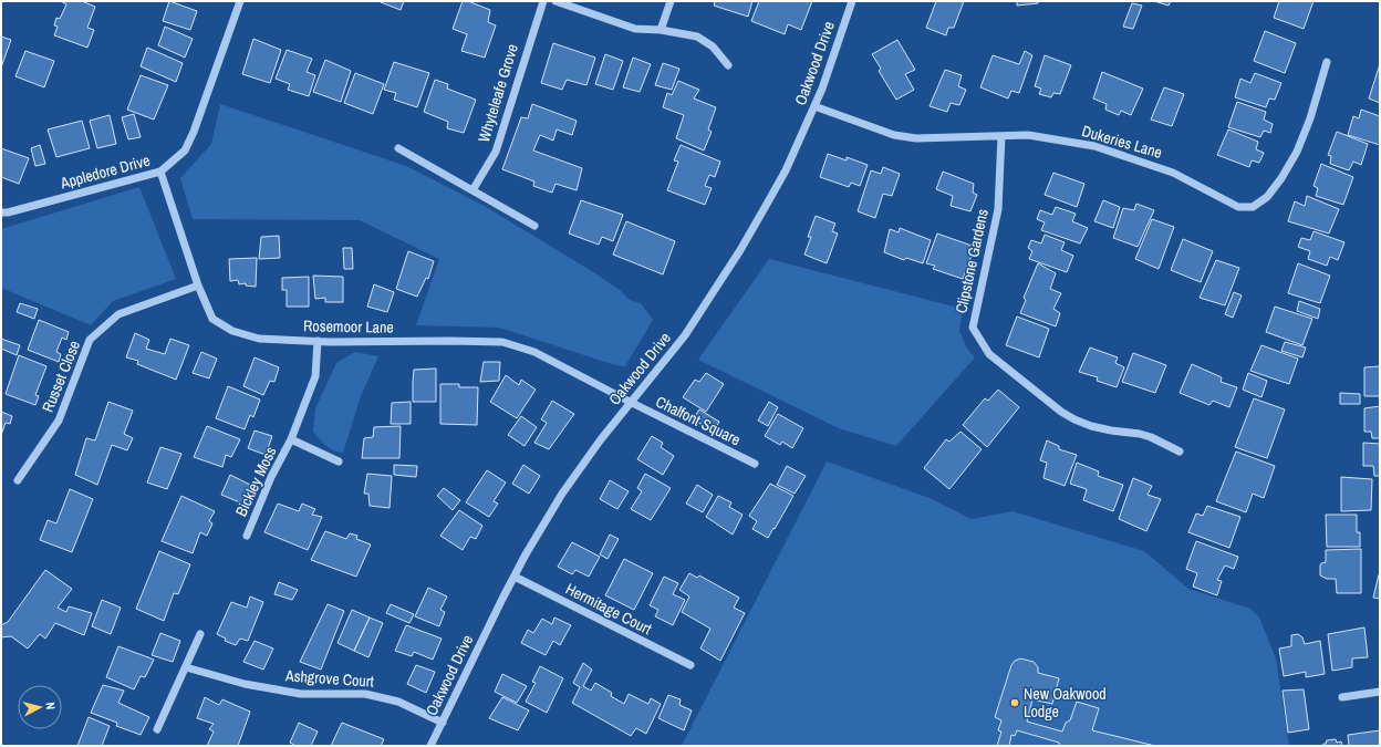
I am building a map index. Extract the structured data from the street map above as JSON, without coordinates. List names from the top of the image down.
{
  "streets": {
    "street": [
      "Oakwood Drive",
      "Whyteleafe Grove",
      "Dukeries Lane",
      "Appledore Drive",
      "Clipstone Gardens",
      "Rosemoor Lane",
      "Russet Close",
      "Chalfont Square",
      "Bickley Moss",
      "Hermitage Court",
      "Ashgrove Court"
    ]
  },
  "crossings": [
    ["Oakwood Drive", "Dukeries Lane"],
    ["Oakwood Drive", "Rosemoor Lane"],
    ["Oakwood Drive", "Chalfont Square"],
    ["Oakwood Drive", "Hermitage Court"],
    ["Oakwood Drive", "Ashgrove Court"],
    ["Dukeries Lane", "Clipstone Gardens"],
    ["Appledore Drive", "Rosemoor Lane"],
    ["Rosemoor Lane", "Russet Close"],
    ["Rosemoor Lane", "Chalfont Square"],
    ["Rosemoor Lane", "Bickley Moss"]
  ],
  "places": ["New Oakwood Lodge"],
  "north": "right"
}
